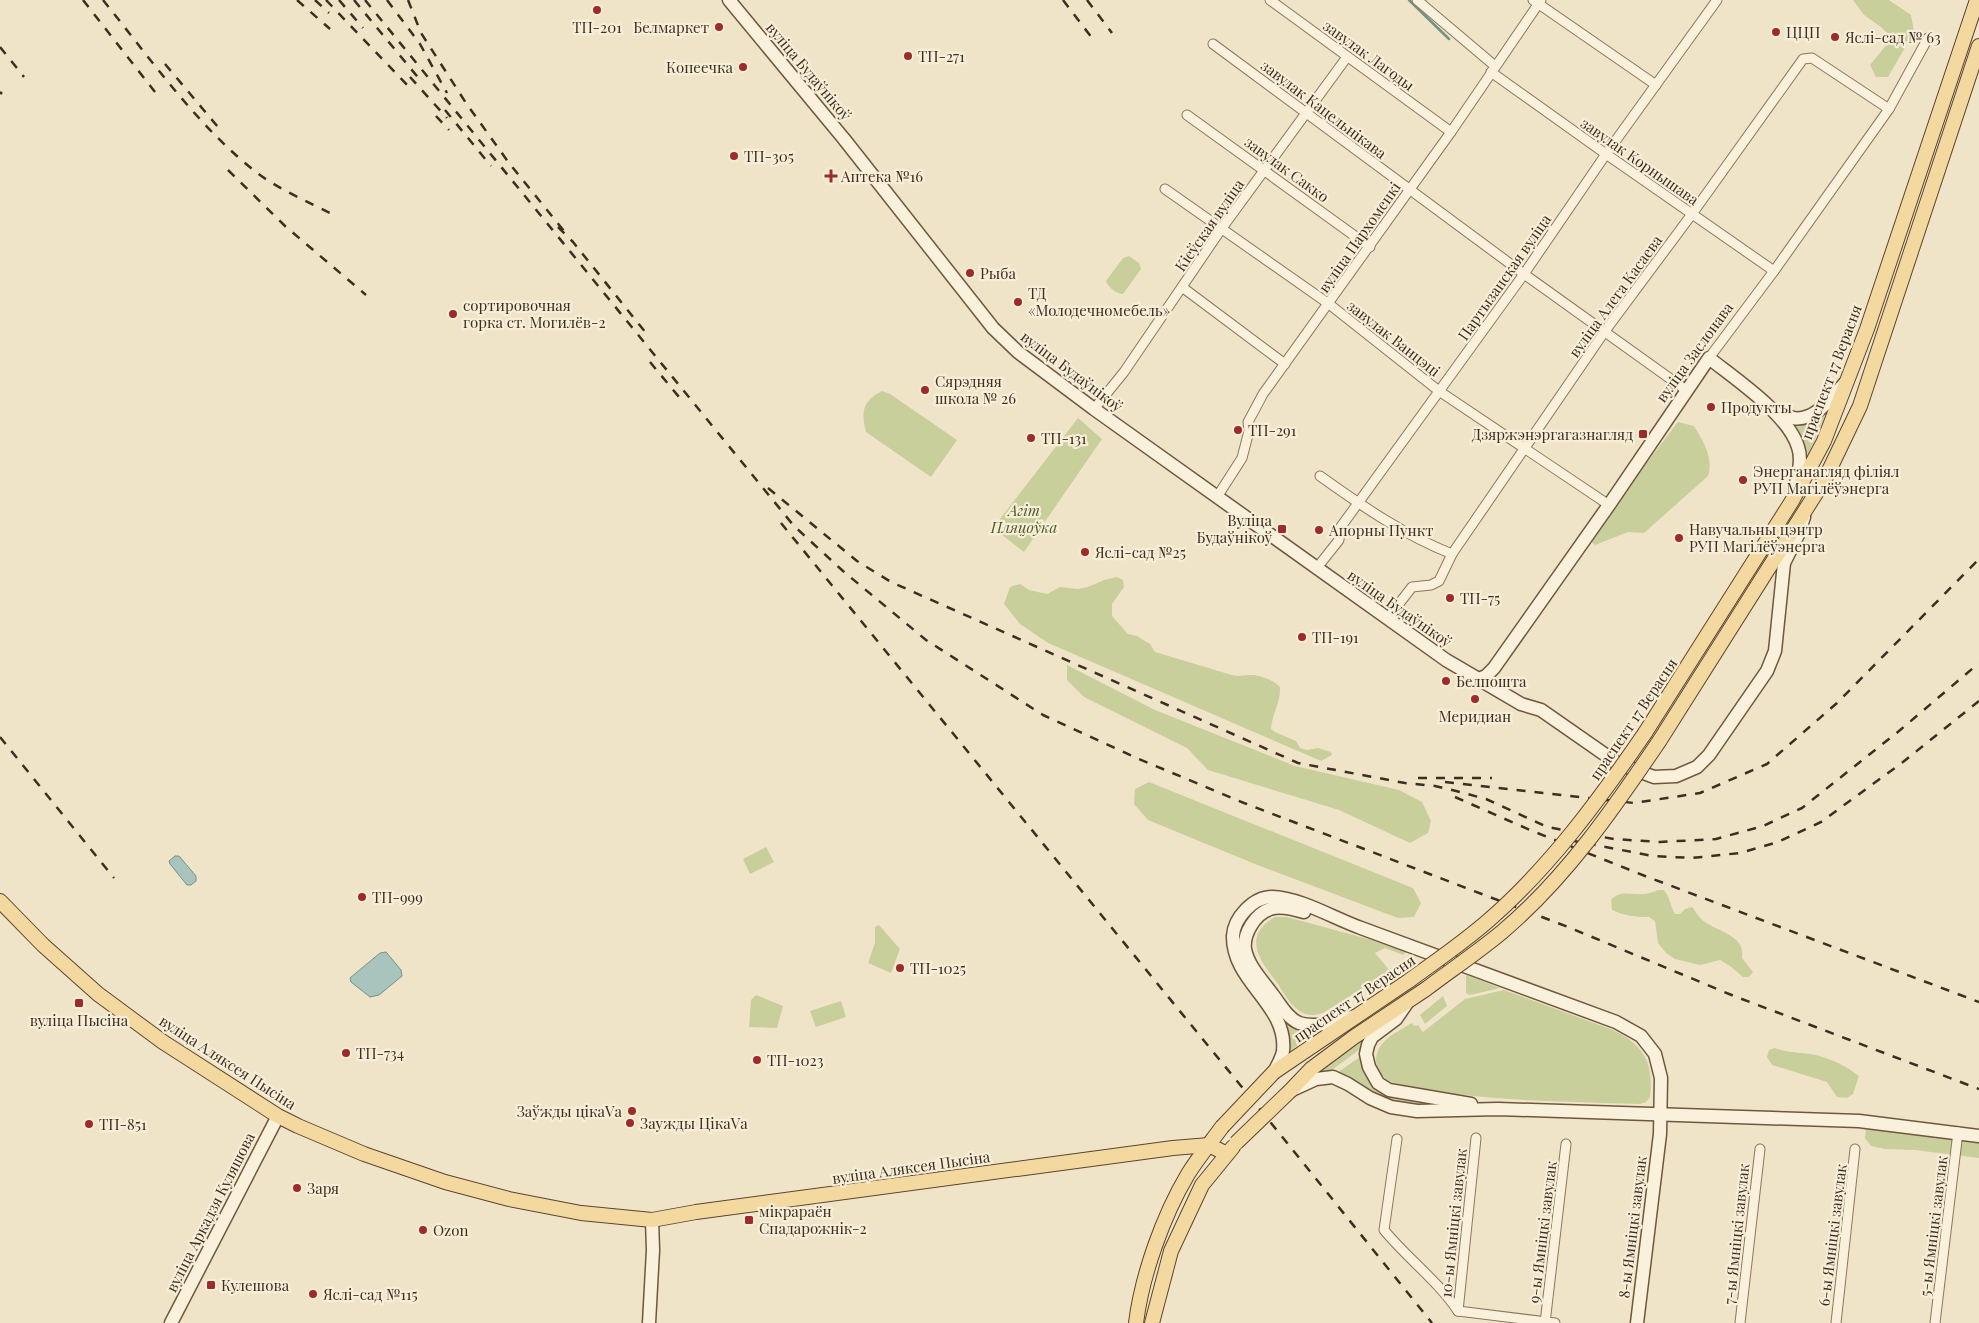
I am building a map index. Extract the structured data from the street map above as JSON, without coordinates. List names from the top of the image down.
{
  "streets": {
    "main road": [
      "вуліца Будаўнікоў",
      "вуліца Заслонава",
      "праспект 17 Верасня",
      "вуліца Аляксея Пысіна",
      "вуліца Аркадзя Куляшова",
      "8-ы Ямніцкі завулак"
    ],
    "street": [
      "завулак Лагоды",
      "завулак Кацельнікава",
      "завулак Корнышава",
      "завулак Сакко",
      "Кіеўская вуліца",
      "вуліца Пархоменкі",
      "Партызанская вуліца",
      "вуліца Алега Касаева",
      "завулак Ванцэці",
      "10-ы Ямніцкі завулак",
      "5-ы Ямніцкі завулак",
      "9-ы Ямніцкі завулак",
      "7-ы Ямніцкі завулак",
      "6-ы Ямніцкі завулак"
    ]
  },
  "crossings": [
    ["завулак Лагоды", "Кіеўская вуліца"],
    ["завулак Лагоды", "вуліца Пархоменкі"],
    ["вуліца Будаўнікоў", "Кіеўская вуліца"],
    ["вуліца Будаўнікоў", "вуліца Пархоменкі"],
    ["вуліца Будаўнікоў", "Партызанская вуліца"],
    ["вуліца Будаўнікоў", "вуліца Алега Касаева"],
    ["вуліца Будаўнікоў", "вуліца Заслонава"],
    ["завулак Кацельнікава", "Кіеўская вуліца"],
    ["завулак Кацельнікава", "вуліца Пархоменкі"],
    ["завулак Кацельнікава", "Партызанская вуліца"],
    ["завулак Кацельнікава", "вуліца Алега Касаева"],
    ["завулак Кацельнікава", "вуліца Заслонава"],
    ["завулак Корнышава", "вуліца Пархоменкі"],
    ["завулак Корнышава", "Партызанская вуліца"],
    ["завулак Корнышава", "вуліца Алега Касаева"],
    ["завулак Корнышава", "вуліца Заслонава"],
    ["завулак Сакко", "Кіеўская вуліца"],
    ["завулак Сакко", "вуліца Пархоменкі"],
    ["Кіеўская вуліца", "завулак Ванцэці"],
    ["вуліца Пархоменкі", "завулак Ванцэці"],
    ["Партызанская вуліца", "завулак Ванцэці"],
    ["вуліца Алега Касаева", "завулак Ванцэці"],
    ["вуліца Алега Касаева", "вуліца Заслонава"],
    ["завулак Ванцэці", "вуліца Заслонава"],
    ["праспект 17 Верасня", "вуліца Аляксея Пысіна"],
    ["вуліца Аляксея Пысіна", "вуліца Аркадзя Куляшова"]
  ],
  "parks": ["Агіт Пляцоўка"],
  "places": {
    "other": [
      "ТП-201",
      "Белмаркет",
      "ЦЦП",
      "Яслі-сад № 63",
      "ТП-271",
      "Копеечка",
      "ТП-305",
      "Рыба",
      "ТД «Молодечномебель»",
      "сортировочная горка ст. Могилёв-2",
      "Сярэдняя школа № 26",
      "Продукты",
      "ТП-291",
      "ТП-131",
      "Энерганагляд філіял РУП Магілёўэнерга",
      "Апорны Пункт",
      "Навучальны цэнтр РУП Магілёўэнерга",
      "Яслі-сад №25",
      "ТП-75",
      "ТП-191",
      "Белпошта",
      "Меридиан",
      "ТП-999",
      "ТП-1025",
      "ТП-734",
      "ТП-1023",
      "Заўжды цікаVа",
      "Заужды ЦікаVа",
      "ТП-851",
      "Заря",
      "Ozon",
      "Яслі-сад №115"
    ],
    "health": ["Аптека №16"],
    "transit": [
      "Дзяржэнэргагазнагляд",
      "Вуліца Будаўнікоў",
      "вуліца Пысіна",
      "мікрараён Спадарожнік-2",
      "Кулешова"
    ]
  }
}
